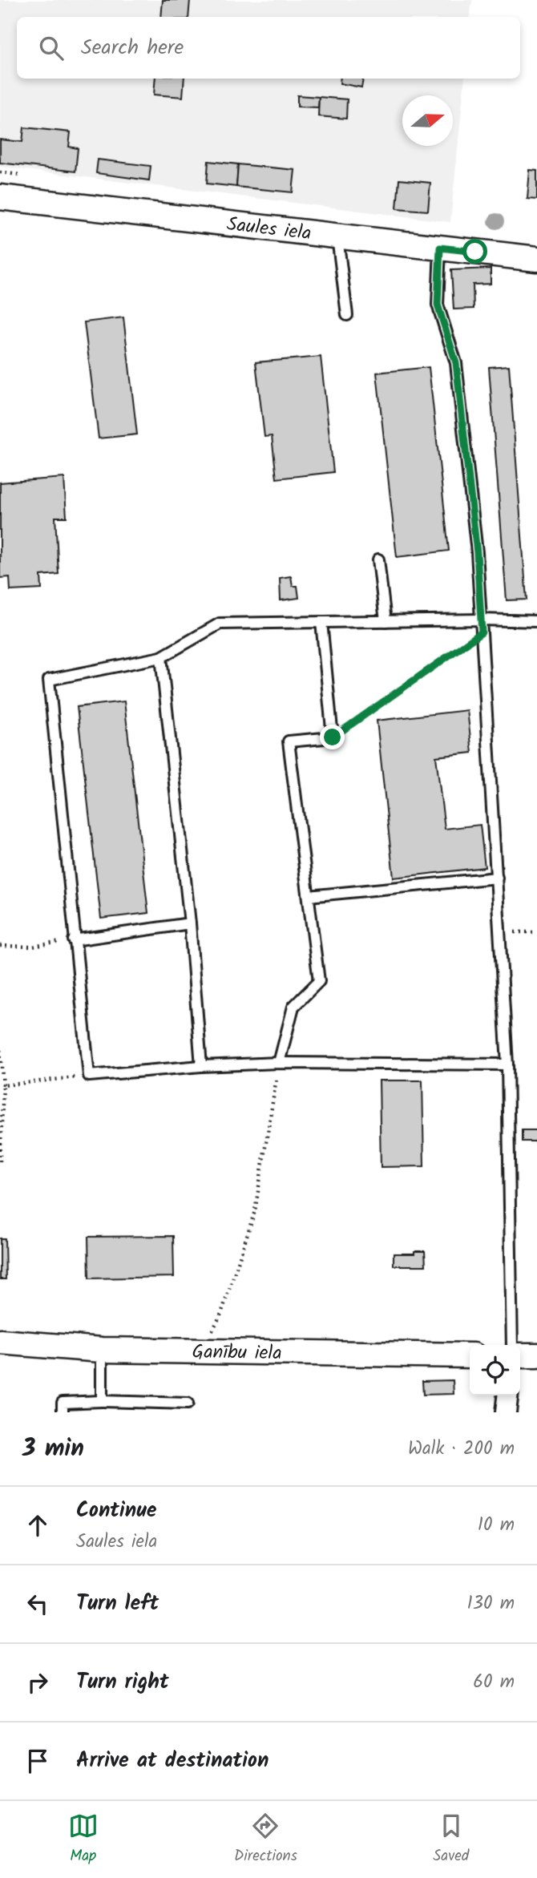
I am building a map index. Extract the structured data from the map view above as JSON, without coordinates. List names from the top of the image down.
{
  "streets": {
    "street": ["Saules iela", "Ganību iela"]
  },
  "north": "right",
  "page": {
    "search": "Search here",
    "heading": ["3 min", "Walk · 200 m"],
    "list": [
      ["Continue", "Saules iela", "10 m"],
      ["Turn left", "130 m"],
      ["Turn right", "60 m"],
      "Arrive at destination"
    ],
    "nav": ["Map", "Directions", "Saved"]
  }
}
